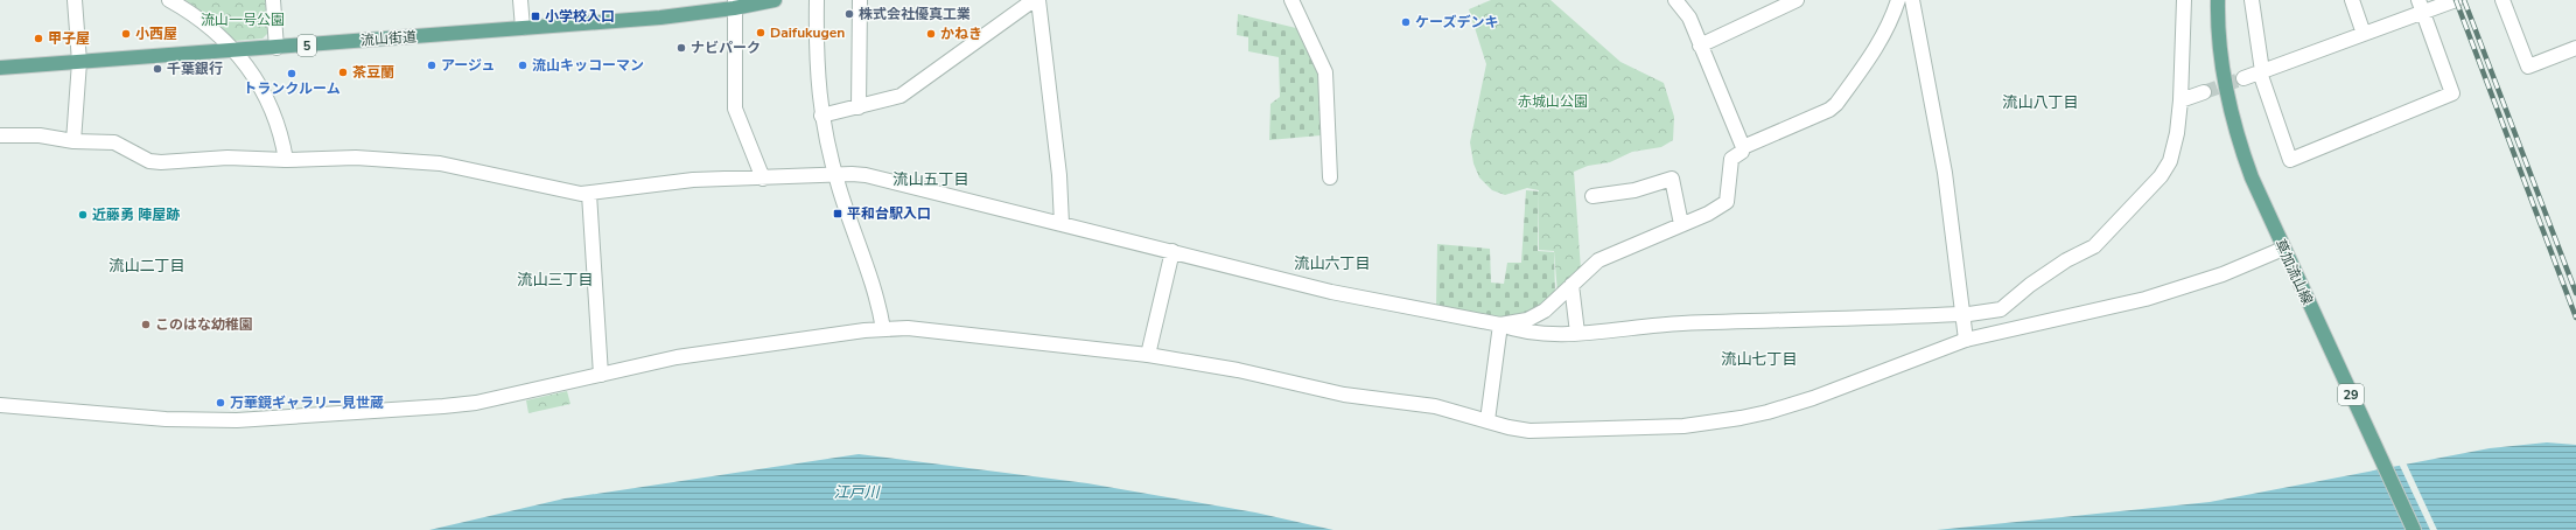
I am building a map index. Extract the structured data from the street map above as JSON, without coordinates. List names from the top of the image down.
{
  "streets": {
    "main road": [
      "流山街道",
      "5",
      "草加流山線",
      "29"
    ]
  },
  "districts": [
    "流山八丁目",
    "流山五丁目",
    "流山六丁目",
    "流山二丁目",
    "流山三丁目",
    "流山七丁目"
  ],
  "water": ["江戸川"],
  "parks": ["流山一号公園", "赤城山公園"],
  "places": {
    "other": [
      "株式会社優真工業",
      "ケーズデンキ",
      "Daifukugen",
      "小西屋",
      "かねき",
      "甲子屋",
      "ナビパーク",
      "アージュ",
      "流山キッコーマン",
      "千葉銀行",
      "茶豆蘭",
      "トランクルーム",
      "近藤勇 陣屋跡",
      "このはな幼稚園",
      "万華鏡ギャラリー見世蔵"
    ],
    "transit": ["小学校入口", "平和台駅入口"]
  }
}
